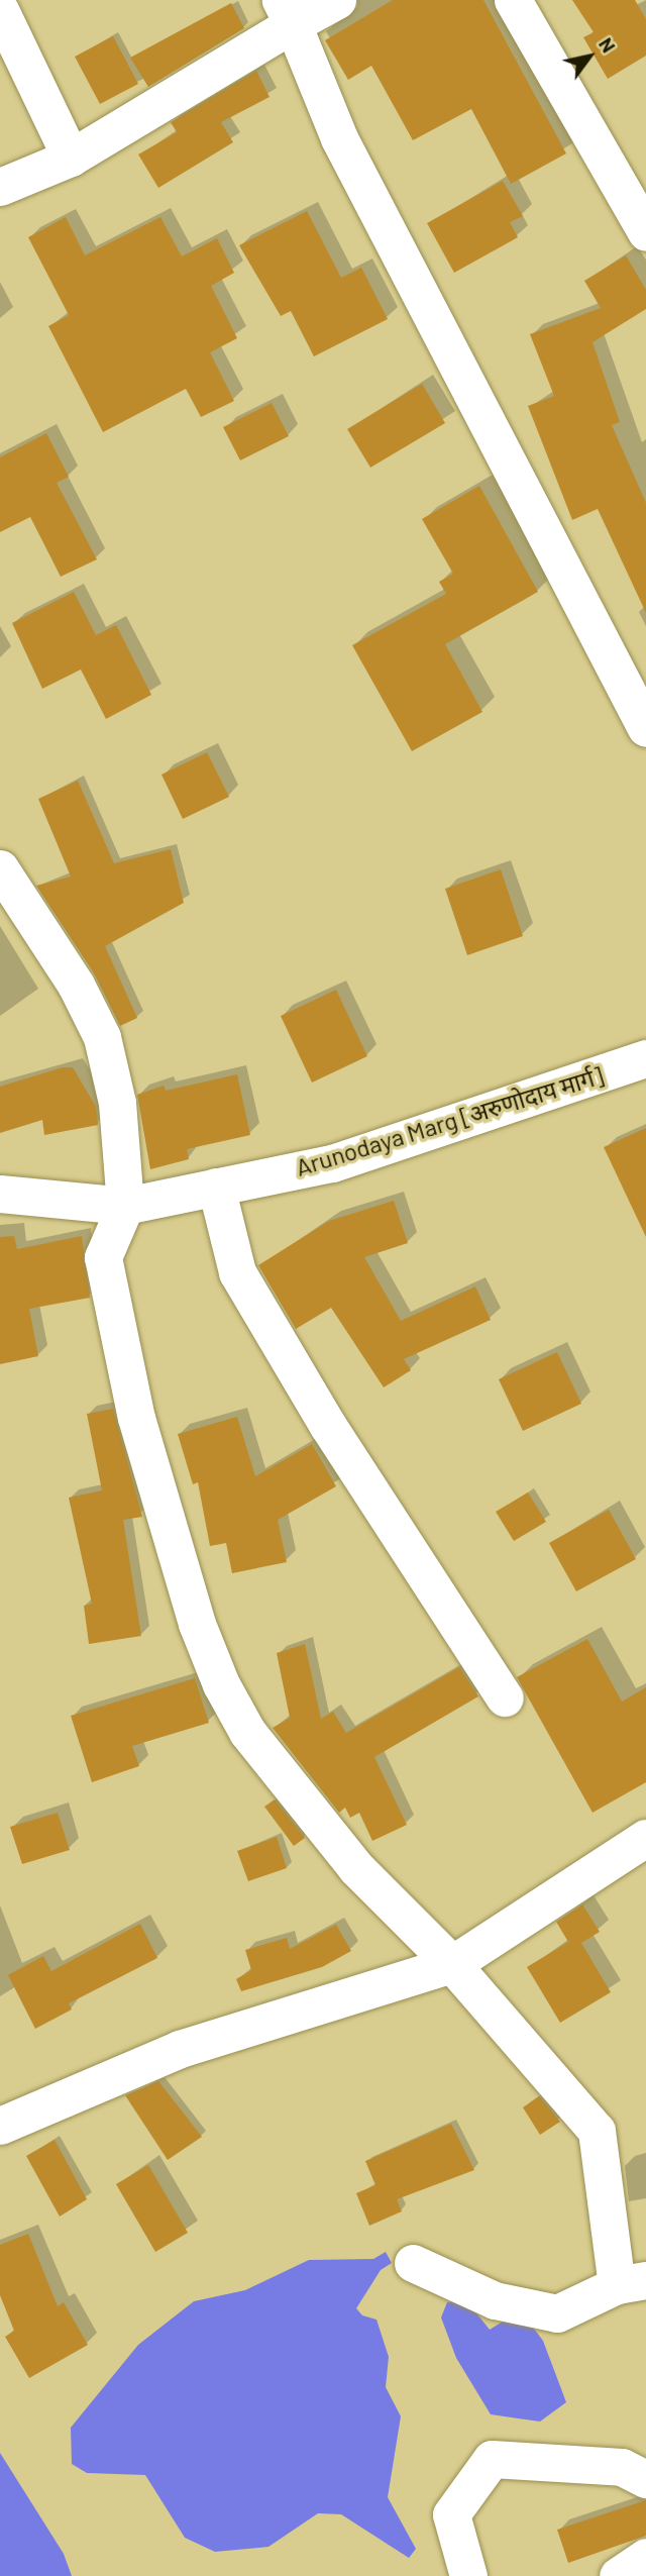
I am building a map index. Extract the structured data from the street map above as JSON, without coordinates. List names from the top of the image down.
{
  "streets": {
    "street": ["Arunodaya Marg [अरुणोदा‍य मार्ग]"]
  },
  "north": "top right"
}
